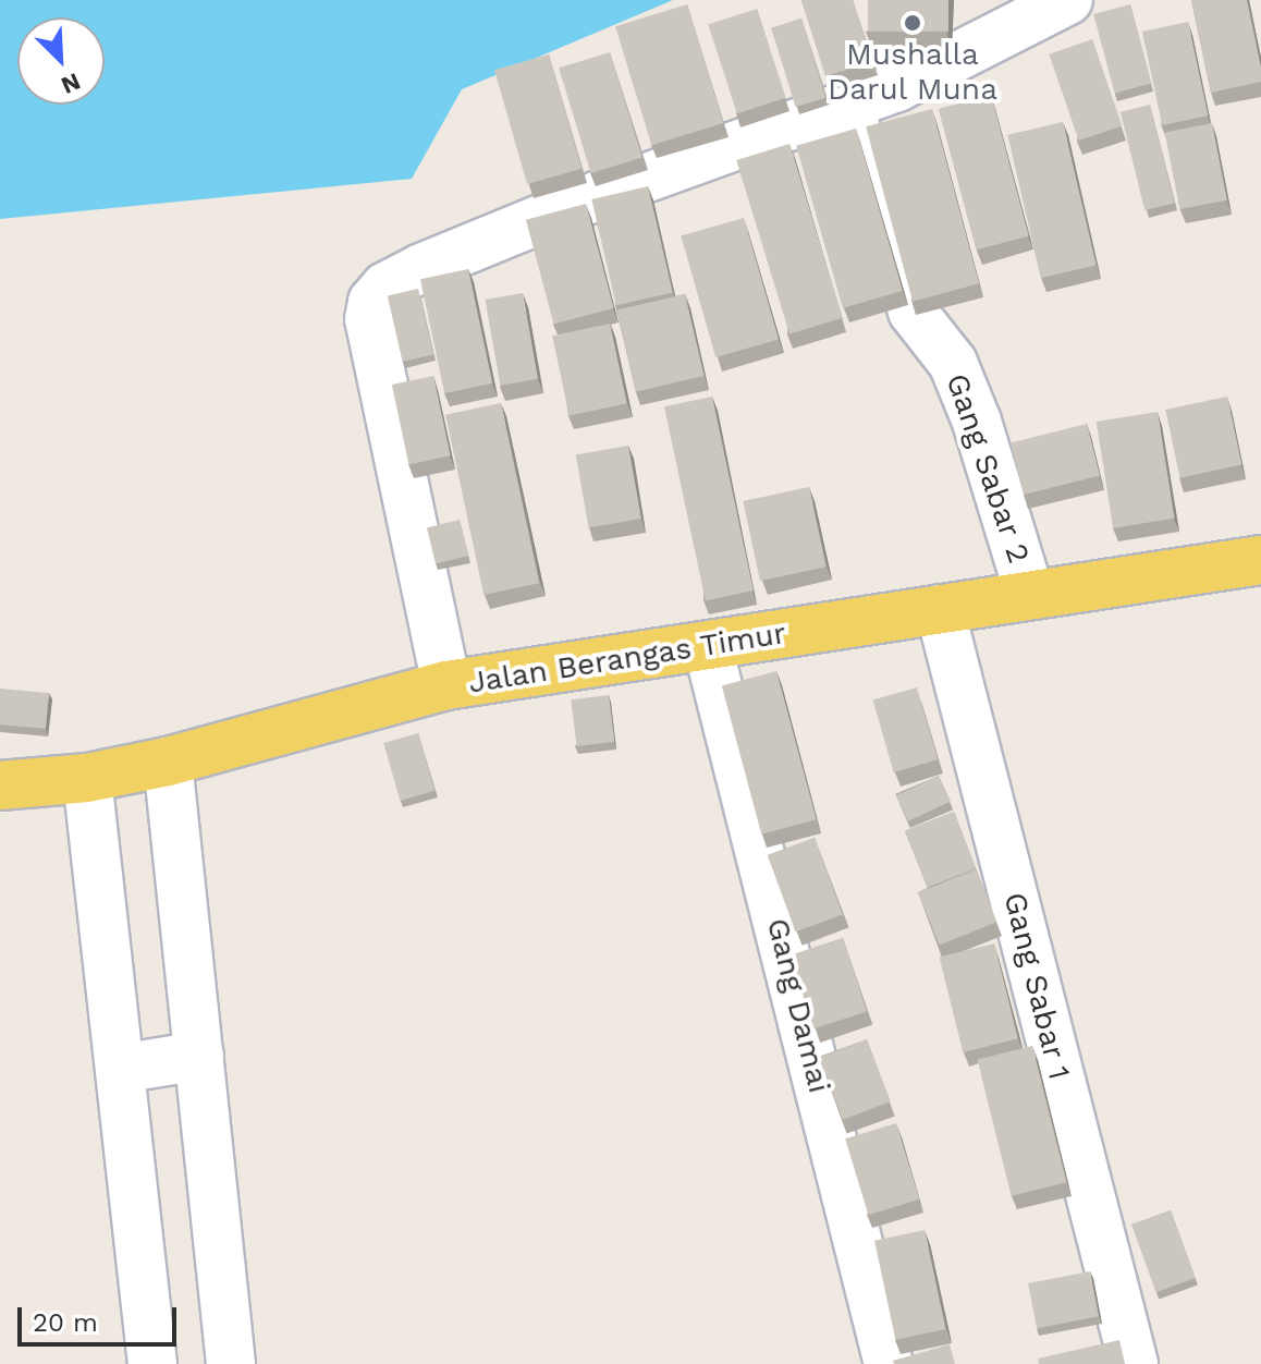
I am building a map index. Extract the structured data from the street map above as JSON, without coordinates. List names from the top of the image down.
{
  "streets": {
    "main road": ["Jalan Berangas Timur"],
    "street": ["Gang Sabar 2", "Gang Sabar 1", "Gang Damai"]
  },
  "crossings": [
    ["Gang Sabar 2", "Jalan Berangas Timur"],
    ["Jalan Berangas Timur", "Gang Sabar 1"],
    ["Jalan Berangas Timur", "Gang Damai"]
  ],
  "places": ["Mushalla Darul Muna"],
  "scale_bar": "20 m",
  "north": "bottom right"
}
